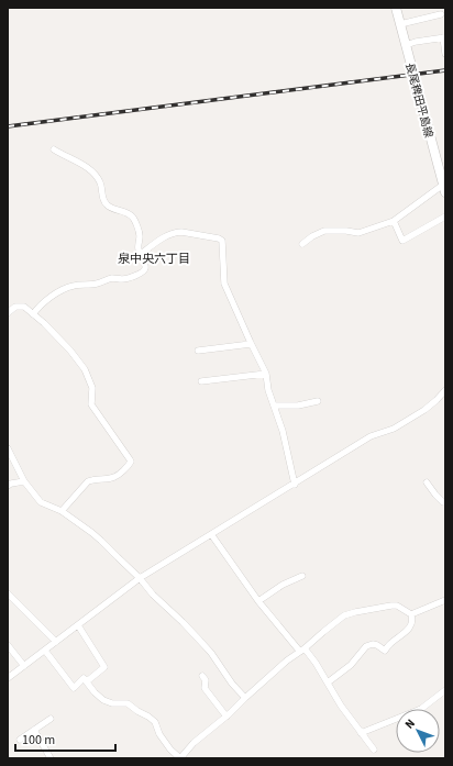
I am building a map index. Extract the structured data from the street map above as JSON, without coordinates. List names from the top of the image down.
{
  "streets": {
    "main road": ["長尾稗田平島線"]
  },
  "districts": ["泉中央六丁目"],
  "scale_bar": "100 m",
  "north": "top left"
}
